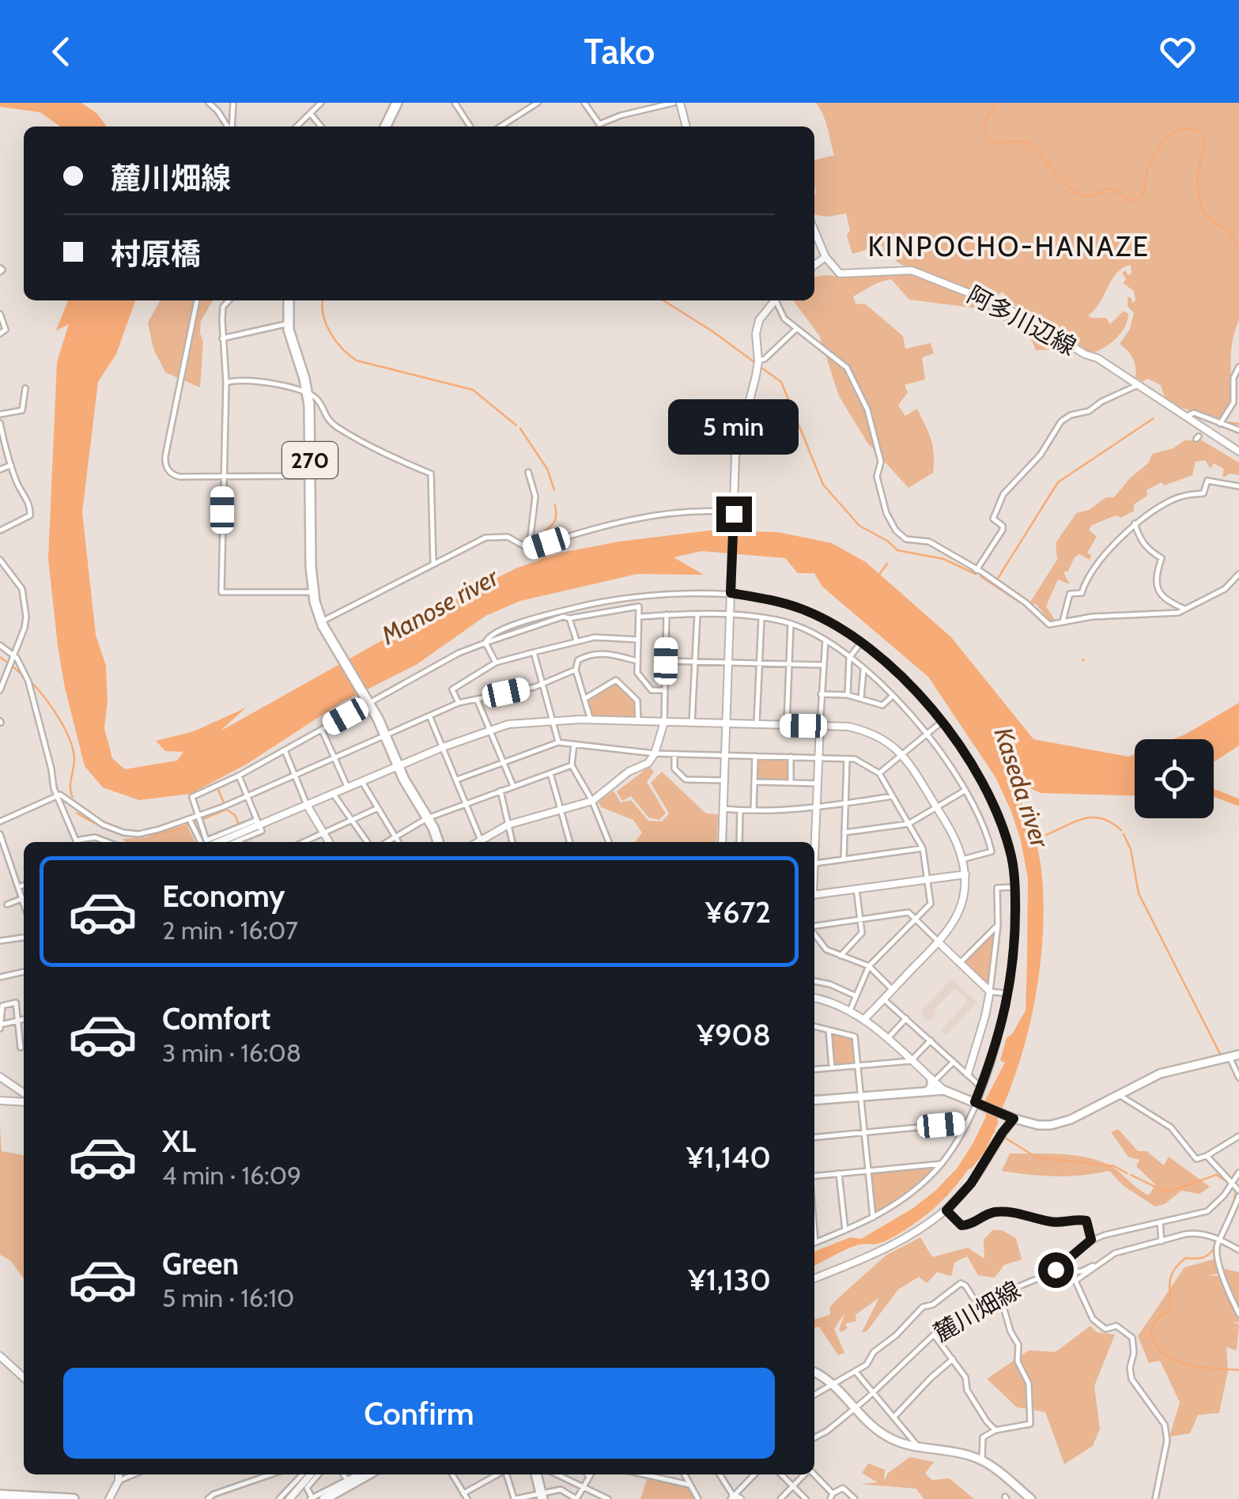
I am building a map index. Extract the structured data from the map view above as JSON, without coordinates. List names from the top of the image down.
{
  "streets": {
    "highway": ["270"],
    "street": ["阿多川辺線", "麓川畑線"]
  },
  "districts": ["KINPOCHO-HANAZE"],
  "water": ["Manose river", "Kaseda river"],
  "page": {
    "header": "Tako",
    "banner": ["麓川畑線", "村原橋"],
    "bubble": "5 min",
    "list": [
      {
        "name": "Economy",
        "note": "2 min · 16:07",
        "value": "¥672"
      },
      {
        "name": "Comfort",
        "note": "3 min · 16:08",
        "value": "¥908"
      },
      {
        "name": "XL",
        "note": "4 min · 16:09",
        "value": "¥1,140"
      },
      {
        "name": "Green",
        "note": "5 min · 16:10",
        "value": "¥1,130"
      }
    ],
    "buttons": "Confirm"
  }
}
